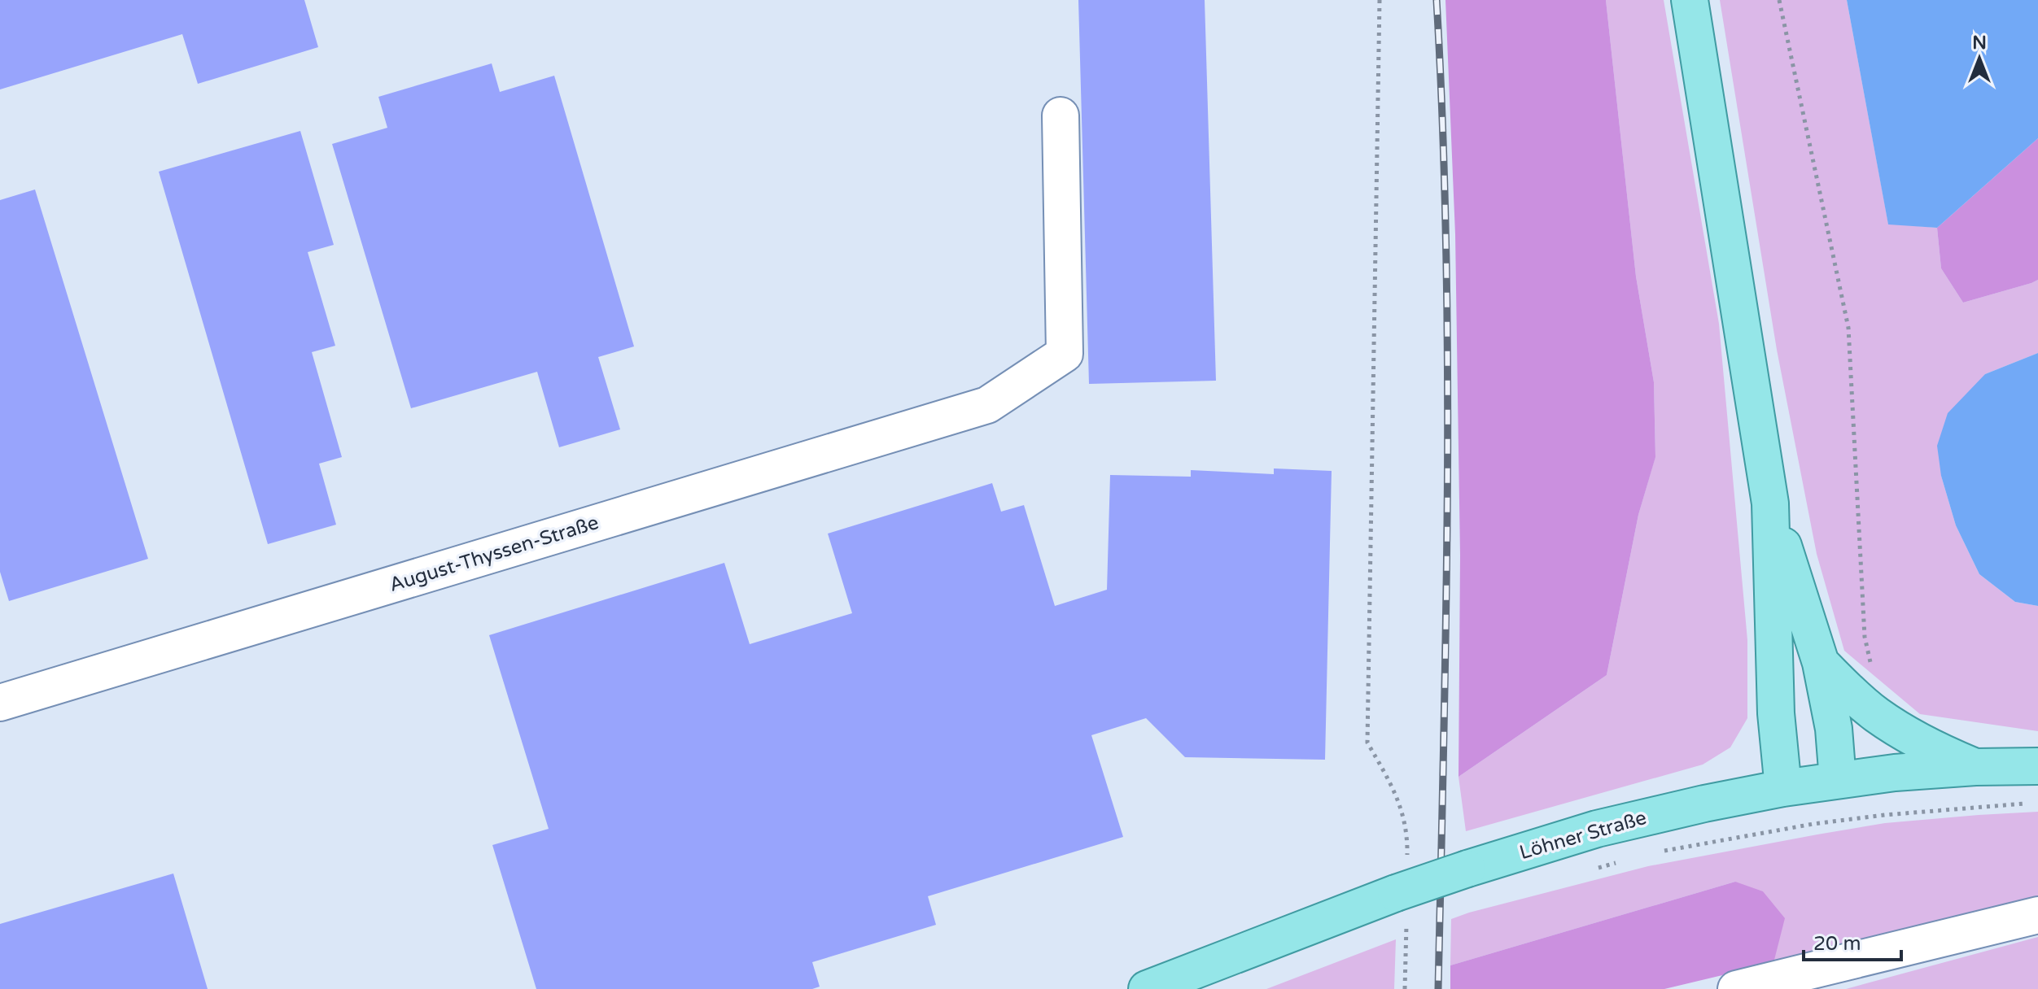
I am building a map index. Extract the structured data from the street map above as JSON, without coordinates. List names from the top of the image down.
{
  "streets": {
    "main road": ["Löhner Straße"],
    "street": ["August-Thyssen-Straße"]
  },
  "scale_bar": "20 m",
  "north": "top"
}
